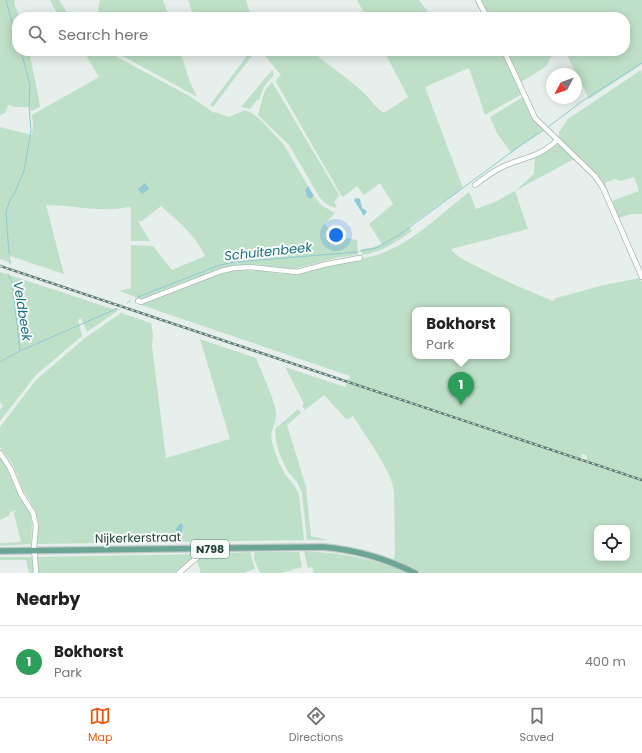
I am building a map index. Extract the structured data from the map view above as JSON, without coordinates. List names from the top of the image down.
{
  "streets": {
    "main road": ["Nijkerkerstraat", "N798"]
  },
  "water": ["Schuitenbeek", "Veldbeek"],
  "north": "bottom left",
  "page": {
    "search": "Search here",
    "popup": ["Bokhorst", "Park"],
    "pins": "1",
    "heading": "Nearby",
    "list": [
      {
        "mark": "1",
        "name": "Bokhorst",
        "note": "Park",
        "value": "400 m"
      }
    ],
    "nav": ["Map", "Directions", "Saved"]
  }
}
